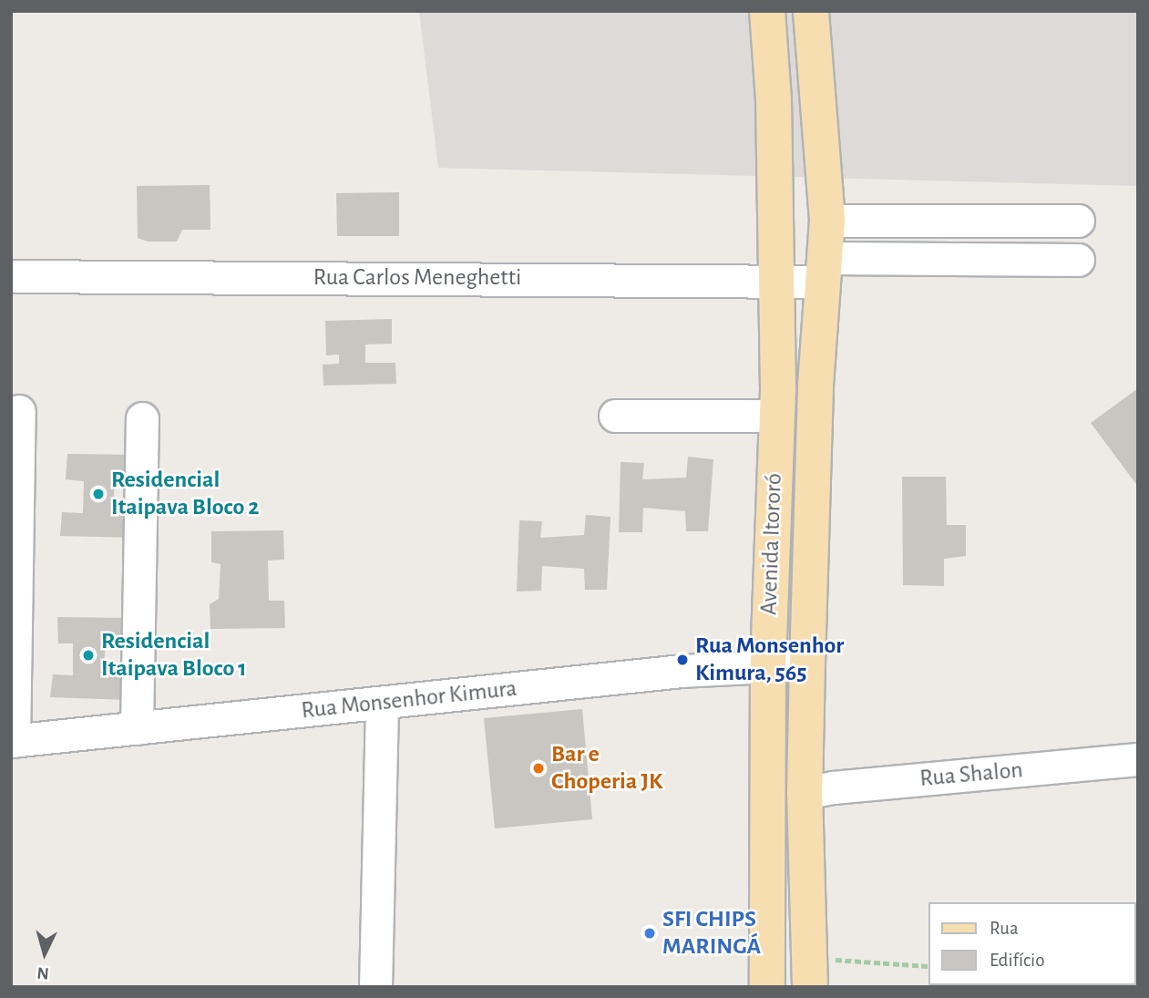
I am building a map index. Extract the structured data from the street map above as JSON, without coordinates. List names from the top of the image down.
{
  "streets": {
    "main road": ["Avenida Itororó"],
    "street": ["Rua Carlos Meneghetti", "Rua Monsenhor Kimura", "Rua Shalon"]
  },
  "crossings": [
    ["Rua Carlos Meneghetti", "Avenida Itororó"],
    ["Avenida Itororó", "Rua Monsenhor Kimura"],
    ["Avenida Itororó", "Rua Shalon"]
  ],
  "places": [
    "Residencial Itaipava Bloco 2",
    "Residencial Itaipava Bloco 1",
    "Rua Monsenhor Kimura, 565",
    "Bar e Choperia JK",
    "SFI CHIPS MARINGÁ"
  ],
  "legend": ["Rua", "Edifício"],
  "north": "bottom"
}
